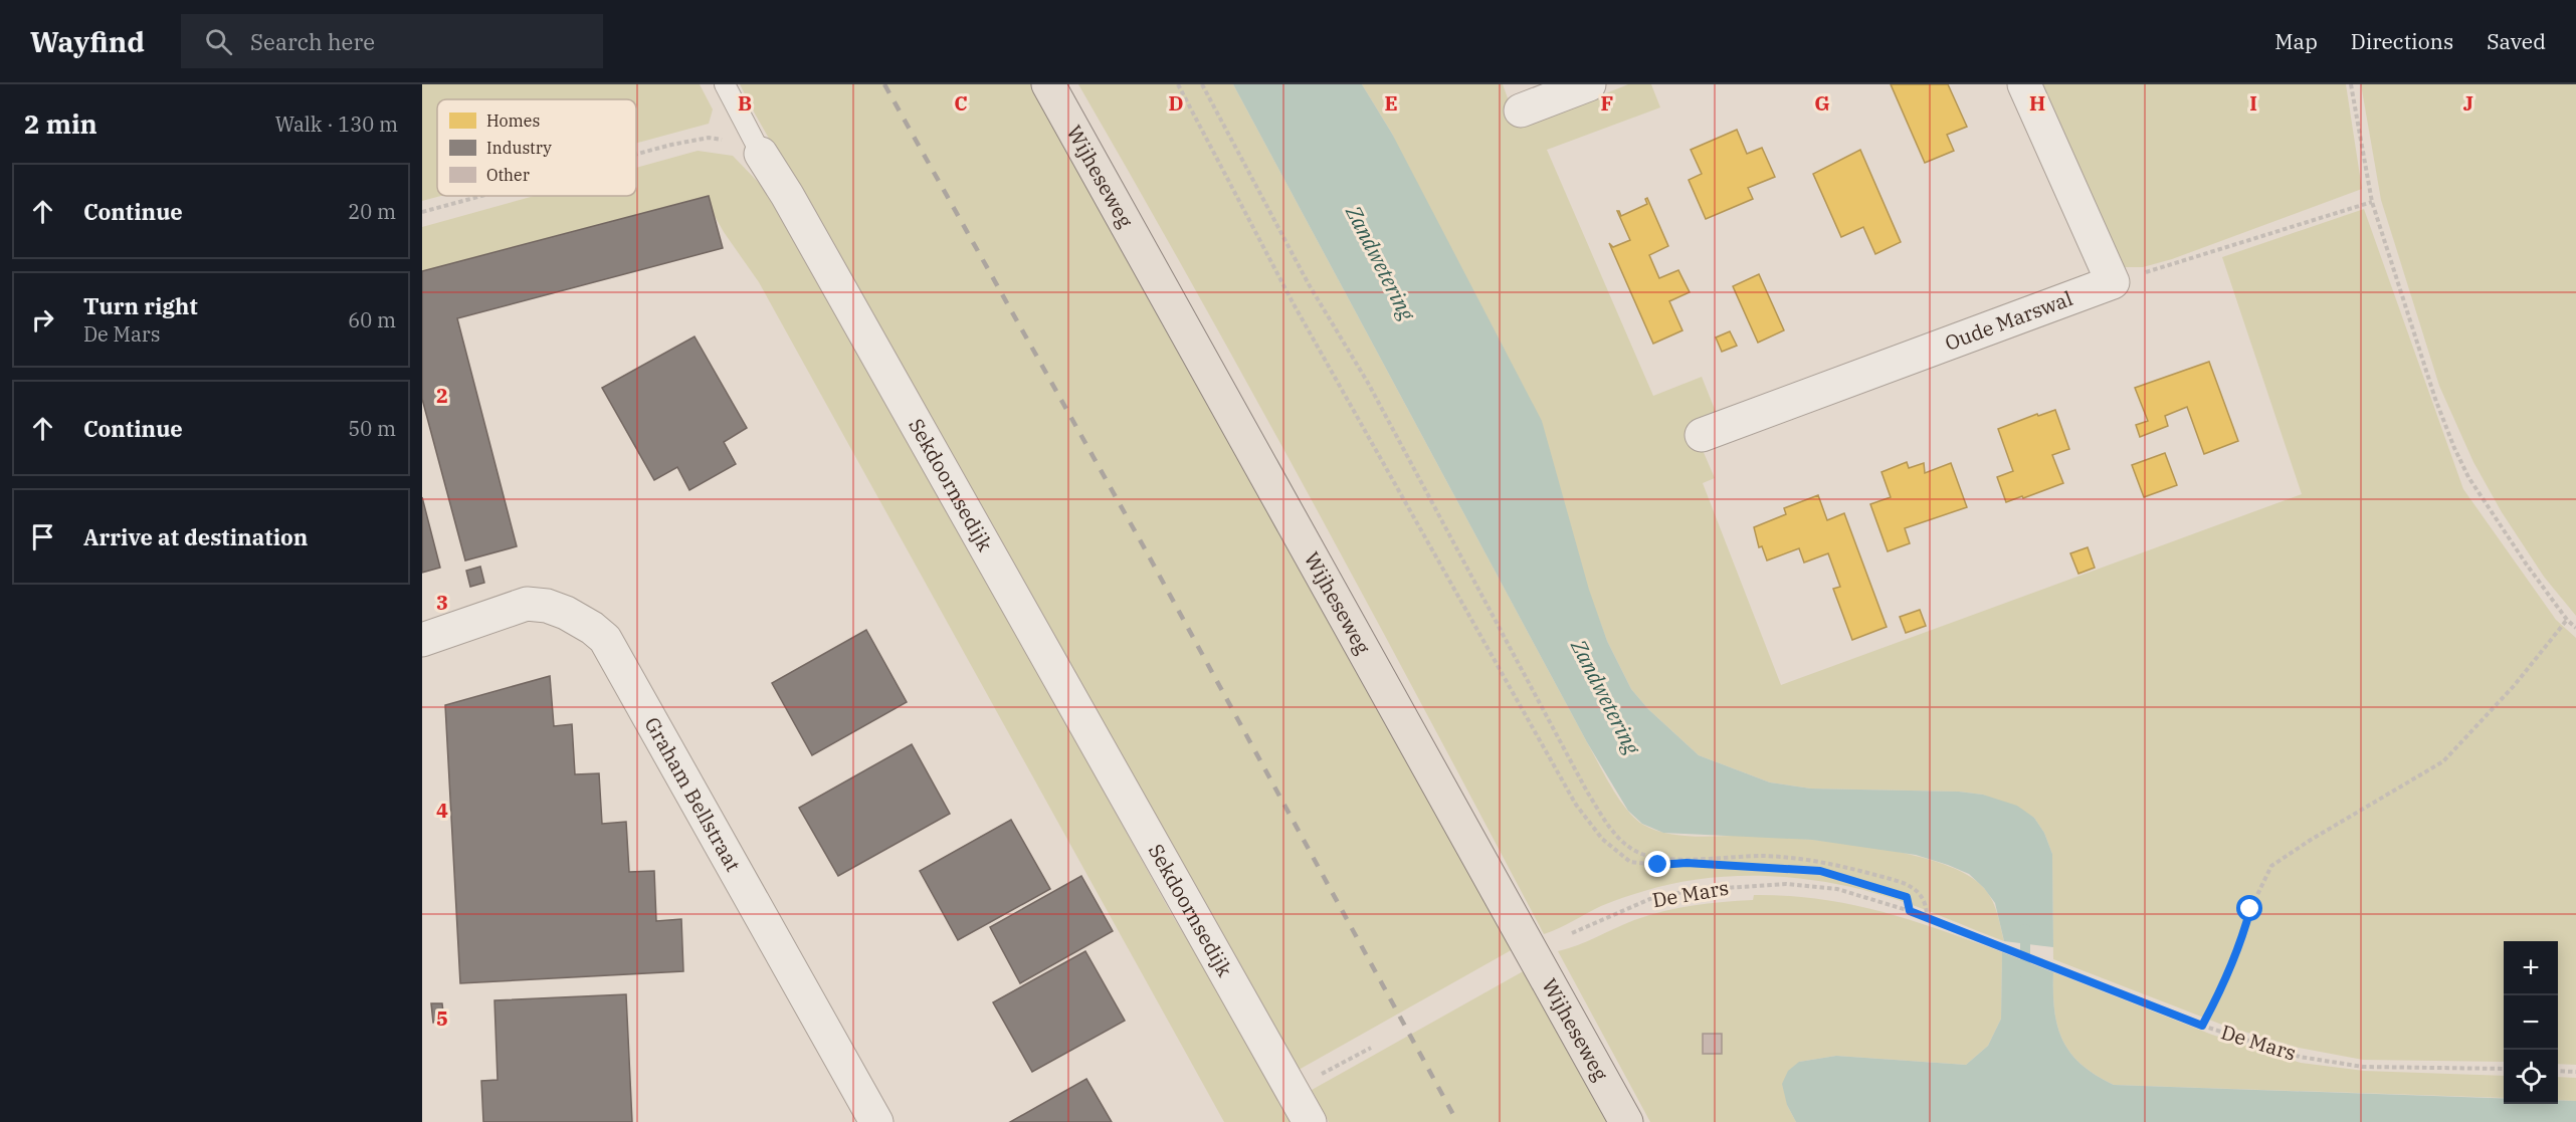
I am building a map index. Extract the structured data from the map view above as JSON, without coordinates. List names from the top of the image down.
{
  "streets": {
    "main road": ["Wijheseweg"],
    "street": ["Oude Marswal", "Sekdoornsedijk", "Graham Bellstraat"],
    "path": ["De Mars"]
  },
  "water": ["Zandwetering"],
  "legend": ["Homes", "Industry", "Other"],
  "page": {
    "header": "Wayfind",
    "search": "Search here",
    "nav": ["Map", "Directions", "Saved"],
    "heading": ["2 min", "Walk · 130 m"],
    "list": [
      ["Continue", "20 m"],
      ["Turn right", "De Mars", "60 m"],
      ["Continue", "50 m"],
      "Arrive at destination"
    ],
    "map_buttons": ["+", "−"]
  },
  "grid": {
    "columns": [
      "B",
      "C",
      "D",
      "E",
      "F",
      "G",
      "H",
      "I",
      "J"
    ],
    "rows": [
      "2",
      "3",
      "4",
      "5"
    ]
  }
}
